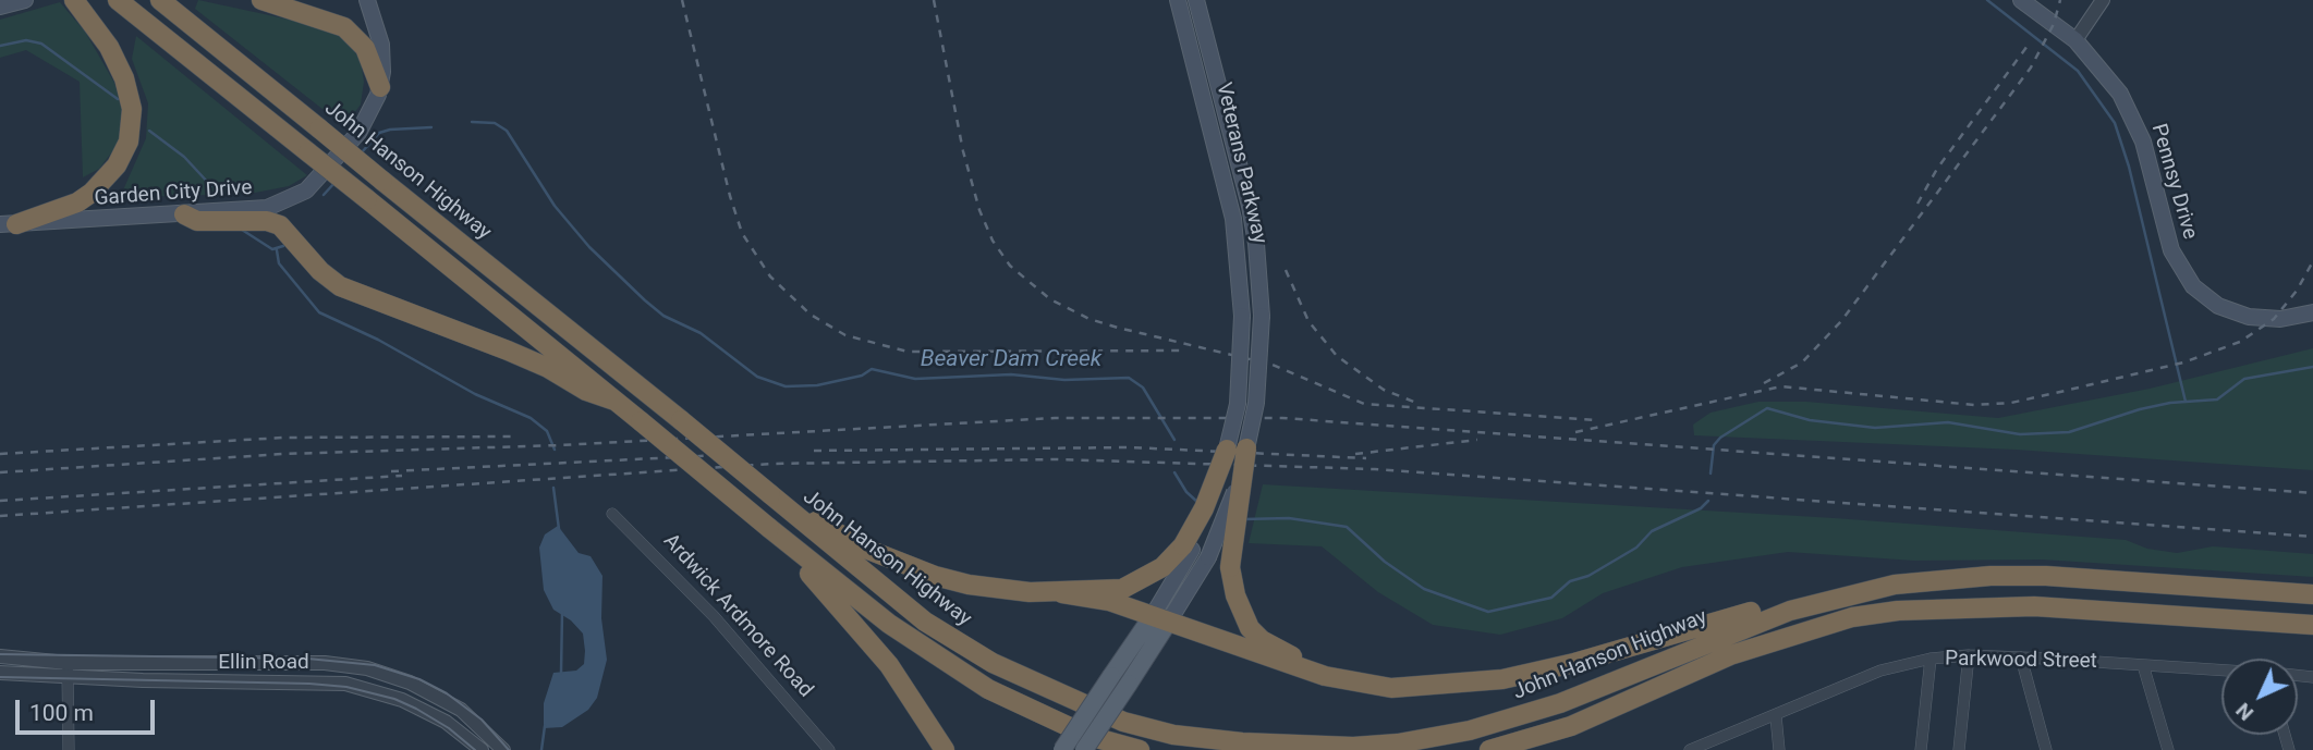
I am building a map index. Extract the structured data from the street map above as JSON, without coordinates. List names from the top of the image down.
{
  "streets": {
    "highway": ["John Hanson Highway"],
    "main road": ["Veterans Parkway", "Pennsy Drive", "Garden City Drive"],
    "street": ["Ardwick Ardmore Road", "Parkwood Street", "Ellin Road"]
  },
  "water": ["Beaver Dam Creek"],
  "scale_bar": "100 m",
  "north": "bottom left"
}
